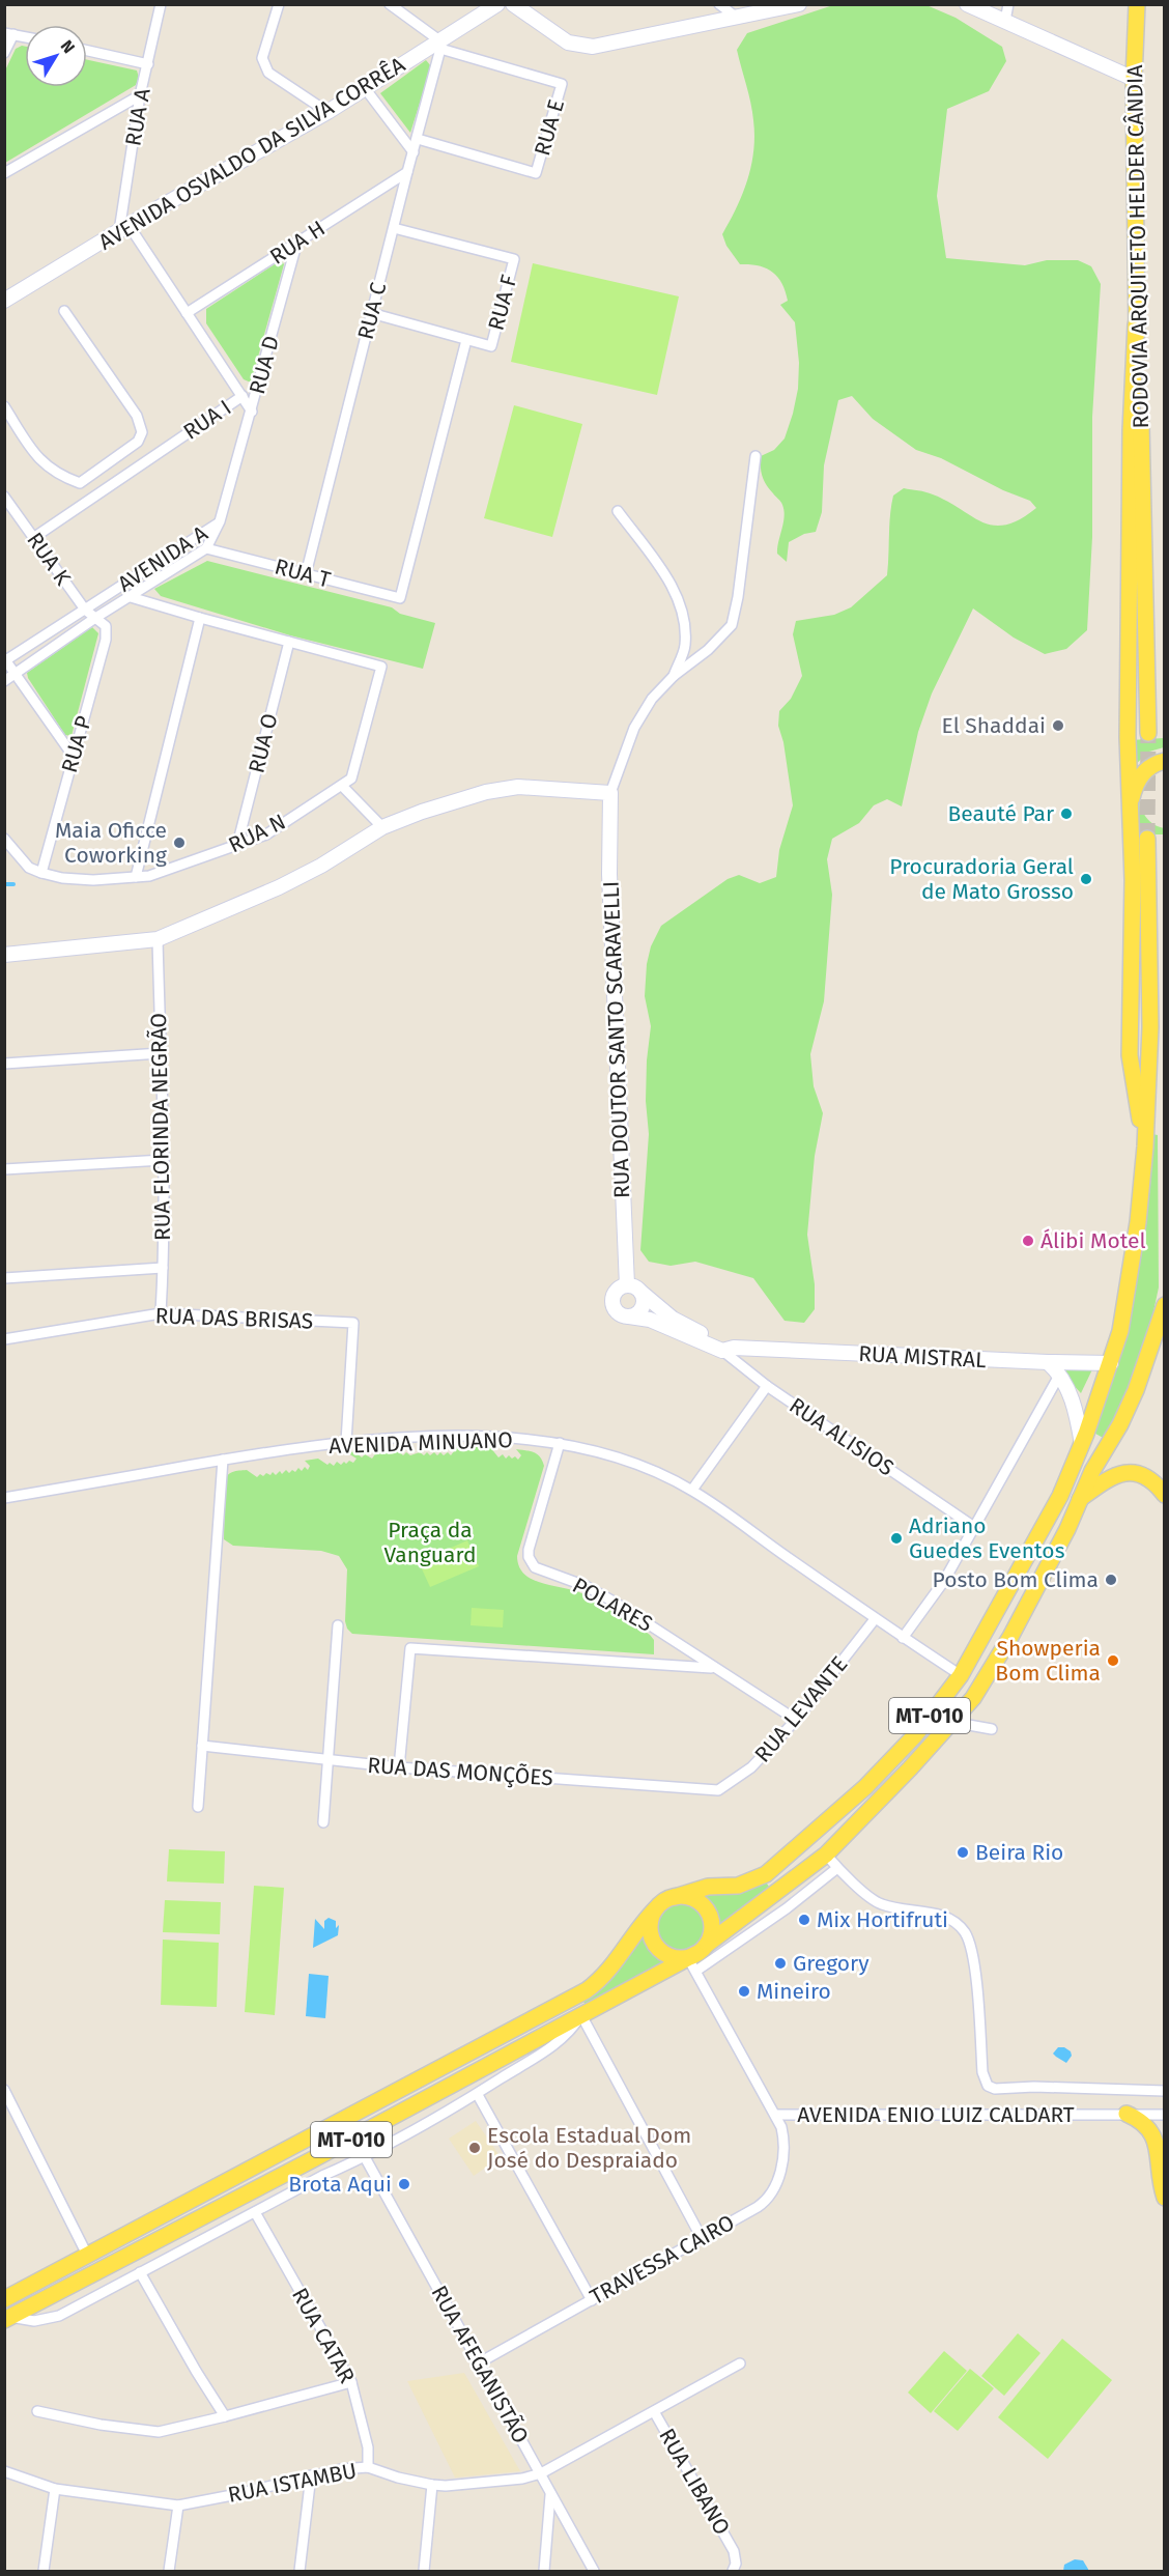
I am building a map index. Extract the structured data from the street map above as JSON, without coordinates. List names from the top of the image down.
{
  "streets": {
    "main road": ["RODOVIA ARQUITETO HELDER CÂNDIA", "MT-010"],
    "street": [
      "RUA A",
      "RUA E",
      "AVENIDA OSVALDO DA SILVA CORRÊA",
      "RUA H",
      "RUA F",
      "RUA C",
      "RUA D",
      "RUA I",
      "RUA K",
      "AVENIDA A",
      "RUA T",
      "RUA O",
      "RUA P",
      "RUA N",
      "RUA DOUTOR SANTO SCARAVELLI",
      "RUA FLORINDA NEGRÃO",
      "RUA DAS BRISAS",
      "RUA MISTRAL",
      "RUA ALISIOS",
      "AVENIDA MINUANO",
      "POLARES",
      "RUA LEVANTE",
      "RUA DAS MONÇÕES",
      "AVENIDA ENIO LUIZ CALDART",
      "TRAVESSA CAIRO",
      "RUA CATAR",
      "RUA AFEGANISTÃO",
      "RUA LIBANO",
      "RUA ISTAMBU"
    ]
  },
  "crossings": [
    ["RUA A", "AVENIDA OSVALDO DA SILVA CORRÊA"],
    ["RUA A", "RUA I"],
    ["RUA E", "AVENIDA OSVALDO DA SILVA CORRÊA"],
    ["RUA E", "RUA C"],
    ["AVENIDA OSVALDO DA SILVA CORRÊA", "RUA C"],
    ["AVENIDA OSVALDO DA SILVA CORRÊA", "RUA I"],
    ["RUA H", "RUA C"],
    ["RUA H", "RUA D"],
    ["RUA H", "RUA I"],
    ["RUA F", "RUA C"],
    ["RUA F", "RUA T"],
    ["RUA C", "RUA T"],
    ["RUA D", "AVENIDA A"],
    ["RUA I", "RUA K"],
    ["RUA K", "AVENIDA A"],
    ["RUA K", "RUA P"],
    ["AVENIDA A", "RUA T"],
    ["AVENIDA A", "RUA P"],
    ["RUA O", "RUA N"],
    ["RUA P", "RUA N"],
    ["RUA FLORINDA NEGRÃO", "RUA DAS BRISAS"],
    ["RUA DAS BRISAS", "AVENIDA MINUANO"],
    ["RUA MISTRAL", "RUA ALISIOS"],
    ["RUA MISTRAL", "MT-010"],
    ["AVENIDA MINUANO", "POLARES"],
    ["AVENIDA MINUANO", "RUA LEVANTE"],
    ["AVENIDA MINUANO", "MT-010"],
    ["POLARES", "RUA LEVANTE"],
    ["RUA LEVANTE", "RUA DAS MONÇÕES"],
    ["MT-010", "AVENIDA ENIO LUIZ CALDART"],
    ["AVENIDA ENIO LUIZ CALDART", "TRAVESSA CAIRO"],
    ["TRAVESSA CAIRO", "RUA AFEGANISTÃO"],
    ["RUA CATAR", "RUA ISTAMBU"],
    ["RUA AFEGANISTÃO", "RUA ISTAMBU"],
    ["RUA LIBANO", "RUA ISTAMBU"]
  ],
  "parks": ["Praça da Vanguard"],
  "places": [
    "El Shaddai",
    "Beauté Par",
    "Maia Oficce Coworking",
    "Procuradoria Geral de Mato Grosso",
    "Álibi Motel",
    "Adriano Guedes Eventos",
    "Posto Bom Clima",
    "Showperia Bom Clima",
    "Beira Rio",
    "Mix Hortifruti",
    "Gregory",
    "Mineiro",
    "Escola Estadual Dom José do Despraiado",
    "Brota Aqui"
  ],
  "north": "top right"
}
